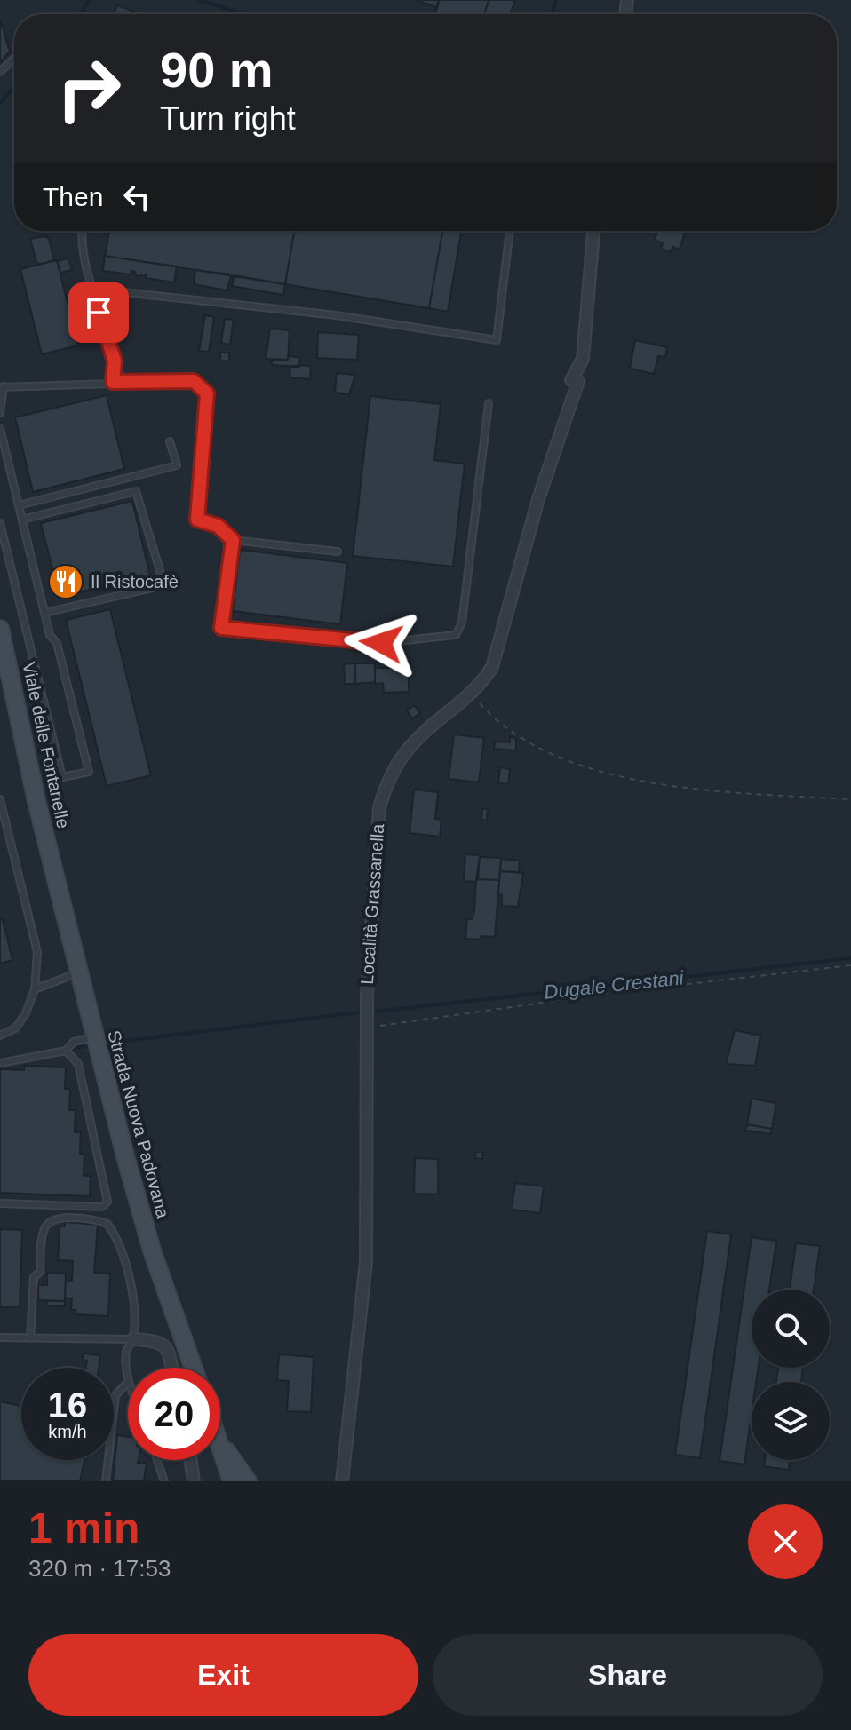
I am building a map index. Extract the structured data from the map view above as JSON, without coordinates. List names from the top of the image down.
{
  "streets": {
    "main road": ["Viale delle Fontanelle", "Strada Nuova Padovana"],
    "street": ["Località Grassanella"]
  },
  "crossings": [
    ["Viale delle Fontanelle", "Strada Nuova Padovana"]
  ],
  "water": ["Dugale Crestani"],
  "places": {
    "restaurant": ["Il Ristocafè"]
  },
  "page": {
    "turn": ["90 m", "Turn right"],
    "then": "Then",
    "speed": "16 km/h",
    "limit": "20",
    "heading": ["1 min", "320 m · 17:53"],
    "buttons": ["Exit", "Share"]
  }
}
